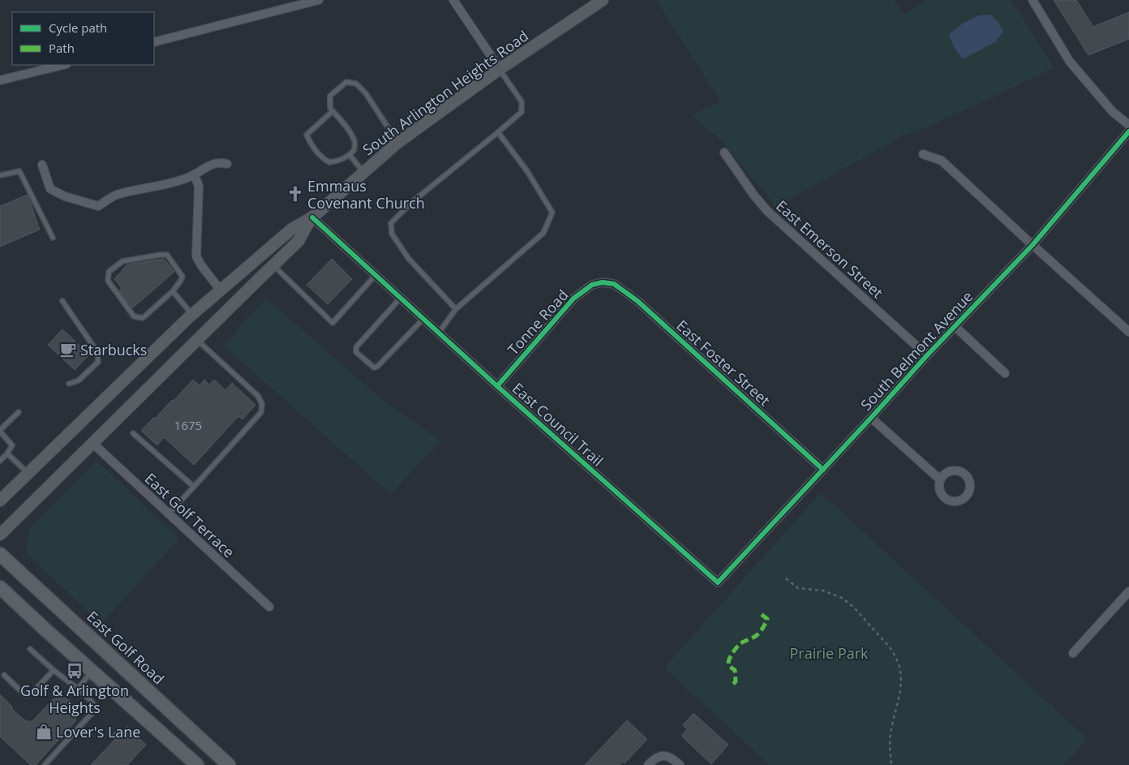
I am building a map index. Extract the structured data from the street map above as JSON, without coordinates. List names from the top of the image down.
{
  "streets": {
    "main road": ["South Arlington Heights Road", "East Golf Road"],
    "street": [
      "East Emerson Street",
      "Tonne Road",
      "South Belmont Avenue",
      "East Foster Street",
      "East Council Trail",
      "East Golf Terrace"
    ]
  },
  "crossings": [
    ["South Arlington Heights Road", "East Council Trail"],
    ["South Arlington Heights Road", "East Golf Terrace"],
    ["East Emerson Street", "South Belmont Avenue"],
    ["Tonne Road", "East Foster Street"],
    ["Tonne Road", "East Council Trail"],
    ["South Belmont Avenue", "East Foster Street"],
    ["South Belmont Avenue", "East Council Trail"]
  ],
  "parks": ["Prairie Park"],
  "places": {
    "church": ["Emmaus Covenant Church"],
    "cafe": ["Starbucks"],
    "bus stop": ["Golf & Arlington Heights"],
    "shop": ["Lover's Lane"]
  },
  "house_numbers": ["1675"],
  "legend": ["Cycle path", "Path"]
}
